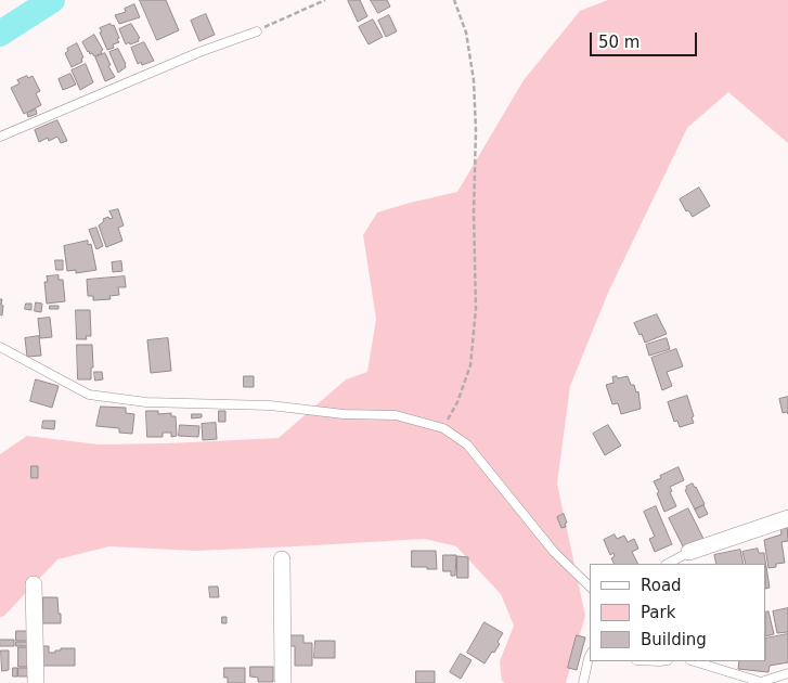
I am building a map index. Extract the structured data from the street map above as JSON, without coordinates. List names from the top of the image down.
{
  "legend": ["Road", "Park", "Building"],
  "scale_bar": "50 m"
}
